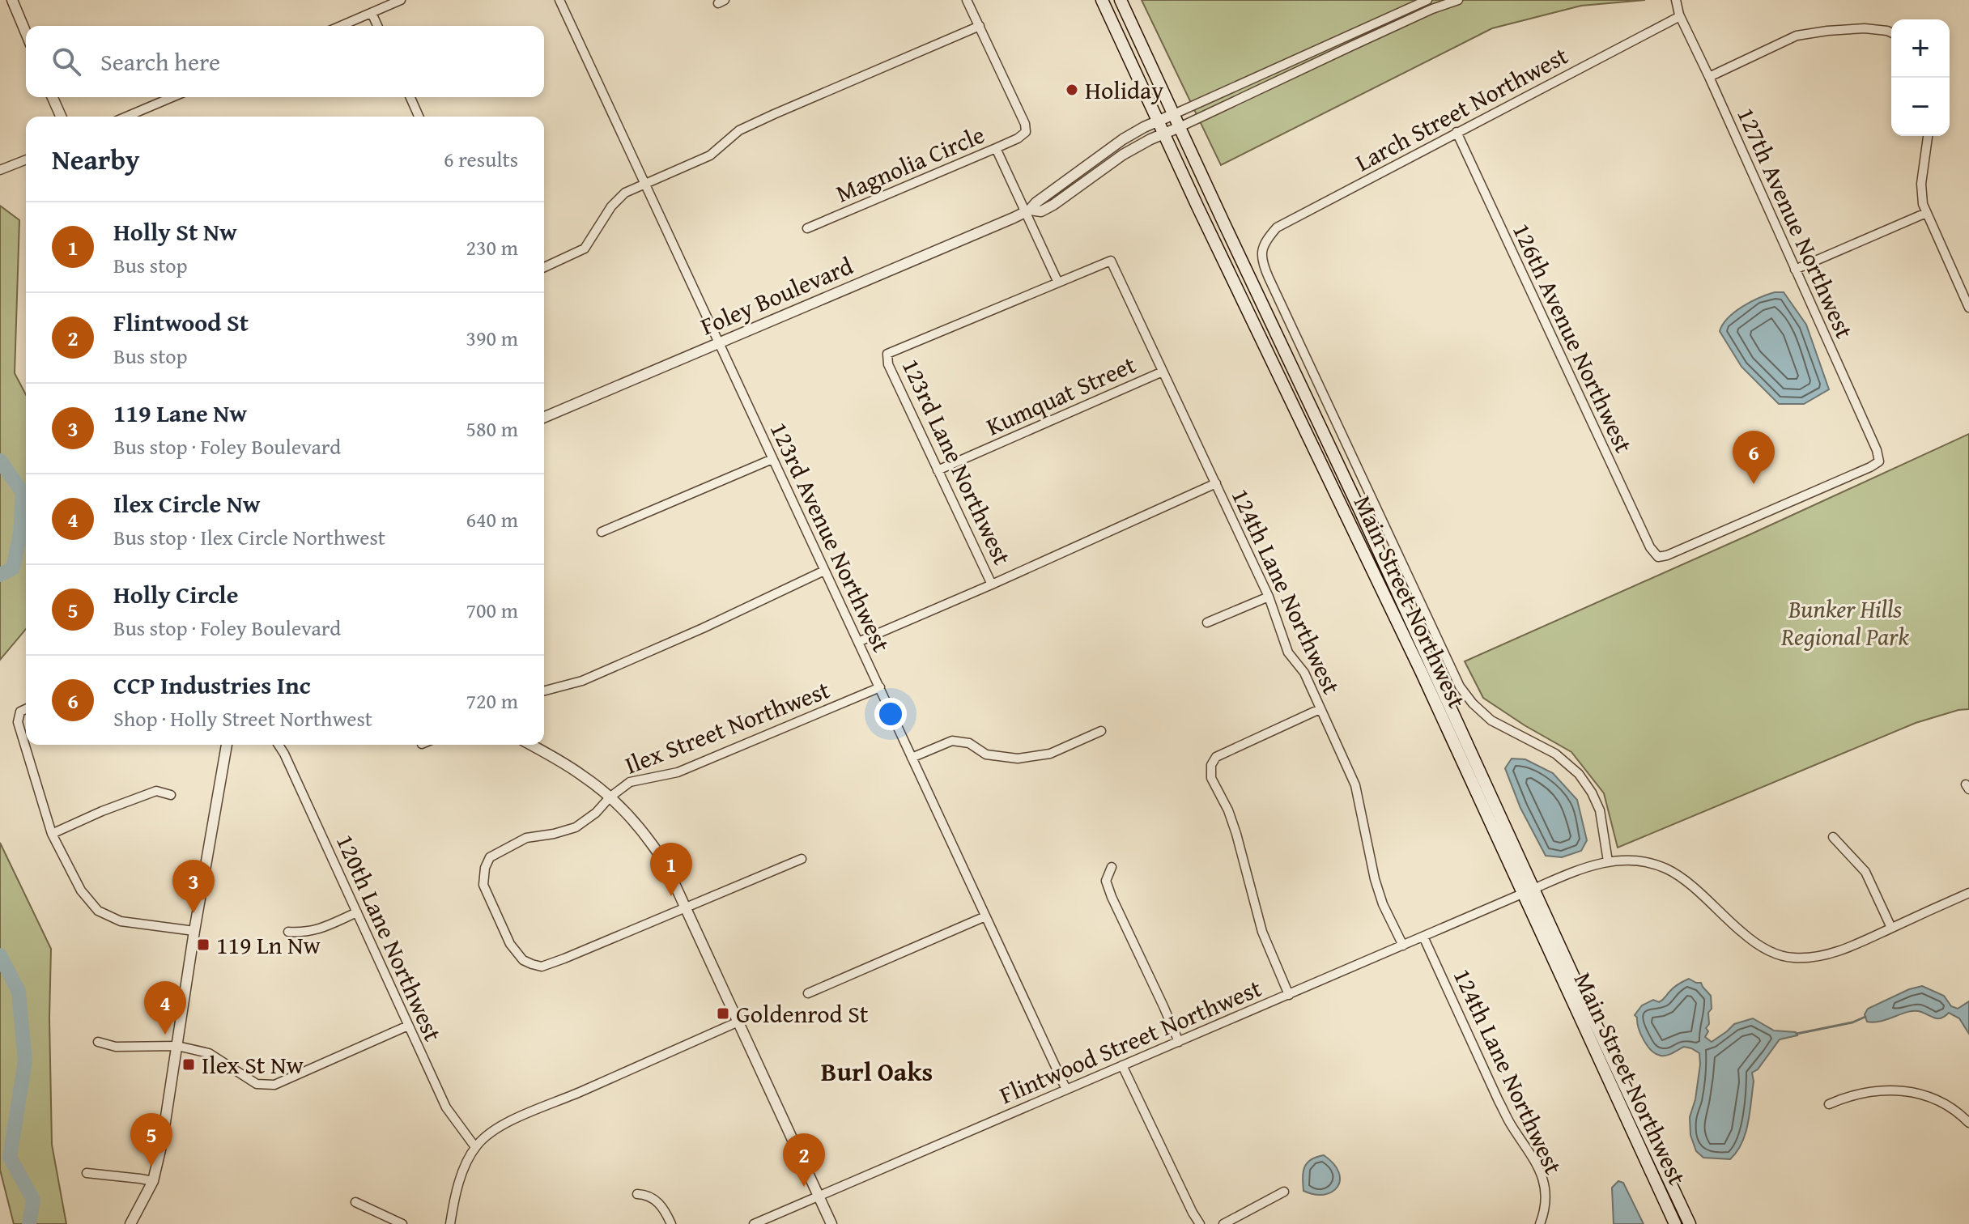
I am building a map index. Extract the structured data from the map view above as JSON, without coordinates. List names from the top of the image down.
{
  "streets": {
    "main road": ["Main Street Northwest"],
    "street": [
      "Larch Street Northwest",
      "Magnolia Circle",
      "127th Avenue Northwest",
      "Foley Boulevard",
      "126th Avenue Northwest",
      "Kumquat Street",
      "123rd Lane Northwest",
      "123rd Avenue Northwest",
      "124th Lane Northwest",
      "Ilex Street Northwest",
      "120th Lane Northwest",
      "Flintwood Street Northwest"
    ]
  },
  "crossings": [
    ["Larch Street Northwest", "127th Avenue Northwest"],
    ["Larch Street Northwest", "126th Avenue Northwest"],
    ["Larch Street Northwest", "Flintwood Street Northwest"],
    ["127th Avenue Northwest", "126th Avenue Northwest"],
    ["Foley Boulevard", "123rd Avenue Northwest"],
    ["Foley Boulevard", "Main Street Northwest"],
    ["Kumquat Street", "123rd Lane Northwest"],
    ["Kumquat Street", "124th Lane Northwest"],
    ["123rd Lane Northwest", "124th Lane Northwest"],
    ["123rd Avenue Northwest", "Ilex Street Northwest"],
    ["123rd Avenue Northwest", "Flintwood Street Northwest"],
    ["124th Lane Northwest", "Flintwood Street Northwest"],
    ["Main Street Northwest", "Flintwood Street Northwest"]
  ],
  "districts": ["Burl Oaks"],
  "parks": ["Bunker Hills Regional Park"],
  "places": {
    "other": ["Holiday"],
    "transit": ["119 Ln Nw", "Goldenrod St", "Ilex St Nw"]
  },
  "page": {
    "map_buttons": ["+", "−"],
    "search": "Search here",
    "heading": ["Nearby", "6 results"],
    "list": [
      {
        "mark": "1",
        "name": "Holly St Nw",
        "note": "Bus stop",
        "value": "230 m"
      },
      {
        "mark": "2",
        "name": "Flintwood St",
        "note": "Bus stop",
        "value": "390 m"
      },
      {
        "mark": "3",
        "name": "119 Lane Nw",
        "note": "Bus stop · Foley Boulevard",
        "value": "580 m"
      },
      {
        "mark": "4",
        "name": "Ilex Circle Nw",
        "note": "Bus stop · Ilex Circle Northwest",
        "value": "640 m"
      },
      {
        "mark": "5",
        "name": "Holly Circle",
        "note": "Bus stop · Foley Boulevard",
        "value": "700 m"
      },
      {
        "mark": "6",
        "name": "CCP Industries Inc",
        "note": "Shop · Holly Street Northwest",
        "value": "720 m"
      }
    ],
    "pins": [
      "6",
      "1",
      "3",
      "4",
      "5",
      "2"
    ]
  }
}
